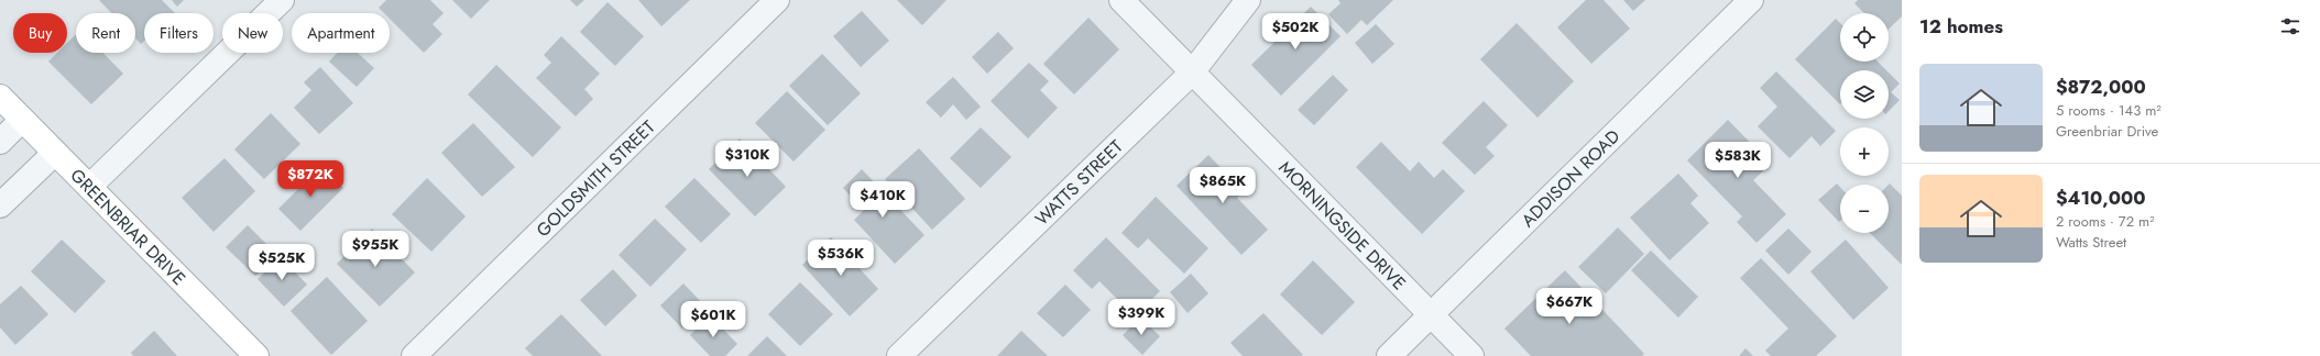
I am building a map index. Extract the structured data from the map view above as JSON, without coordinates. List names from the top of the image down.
{
  "streets": {
    "main road": ["GREENBRIAR DRIVE"],
    "street": [
      "GOLDSMITH STREET",
      "ADDISON ROAD",
      "WATTS STREET",
      "MORNINGSIDE DRIVE"
    ]
  },
  "crossings": [
    ["ADDISON ROAD", "MORNINGSIDE DRIVE"],
    ["WATTS STREET", "MORNINGSIDE DRIVE"]
  ],
  "page": {
    "heading": "12 homes",
    "map_buttons": ["+", "−"],
    "price": [
      "$502K",
      "$310K",
      "$583K",
      "$872K",
      "$865K",
      "$410K",
      "$955K",
      "$536K",
      "$525K",
      "$667K",
      "$399K",
      "$601K"
    ],
    "chip": [
      "Buy",
      "Rent",
      "Filters",
      "New",
      "Apartment"
    ],
    "list": [
      {
        "name": "$872,000",
        "note": "5 rooms · 143 m² · Greenbriar Drive"
      },
      {
        "name": "$410,000",
        "note": "2 rooms · 72 m² · Watts Street"
      }
    ]
  }
}
